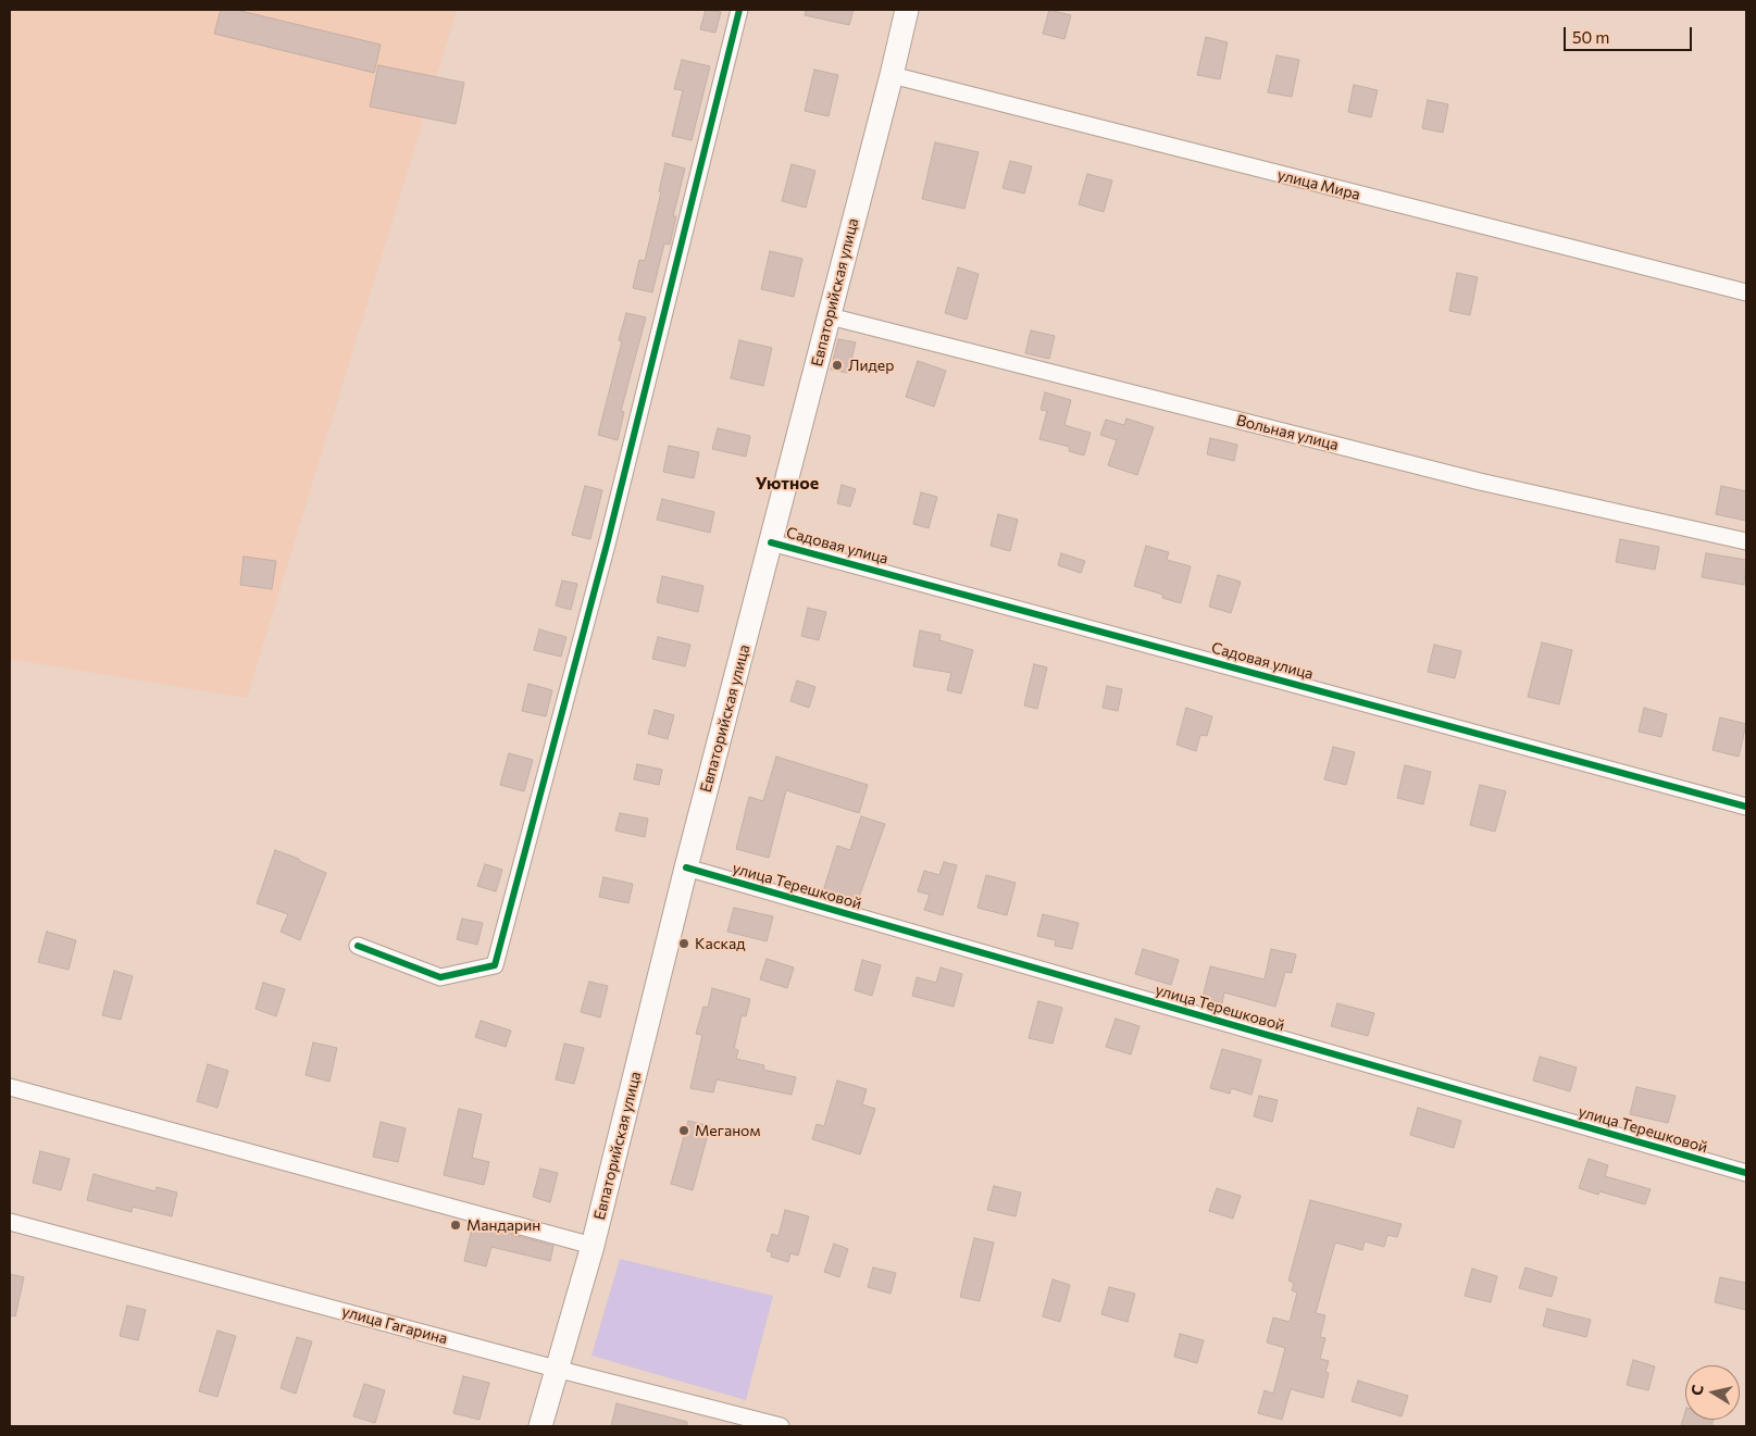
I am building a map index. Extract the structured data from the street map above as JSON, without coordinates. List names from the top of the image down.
{
  "streets": {
    "main road": ["Евпаторийская улица"],
    "street": [
      "улица Мира",
      "Вольная улица",
      "Садовая улица",
      "улица Терешковой",
      "улица Гагарина"
    ]
  },
  "crossings": [
    ["улица Мира", "Евпаторийская улица"],
    ["Евпаторийская улица", "Вольная улица"],
    ["Евпаторийская улица", "Садовая улица"],
    ["Евпаторийская улица", "улица Терешковой"],
    ["Евпаторийская улица", "улица Гагарина"]
  ],
  "districts": ["Уютное"],
  "places": [
    "Лидер",
    "Каскад",
    "Меганом",
    "Мандарин"
  ],
  "scale_bar": "50 m",
  "north": "left"
}
